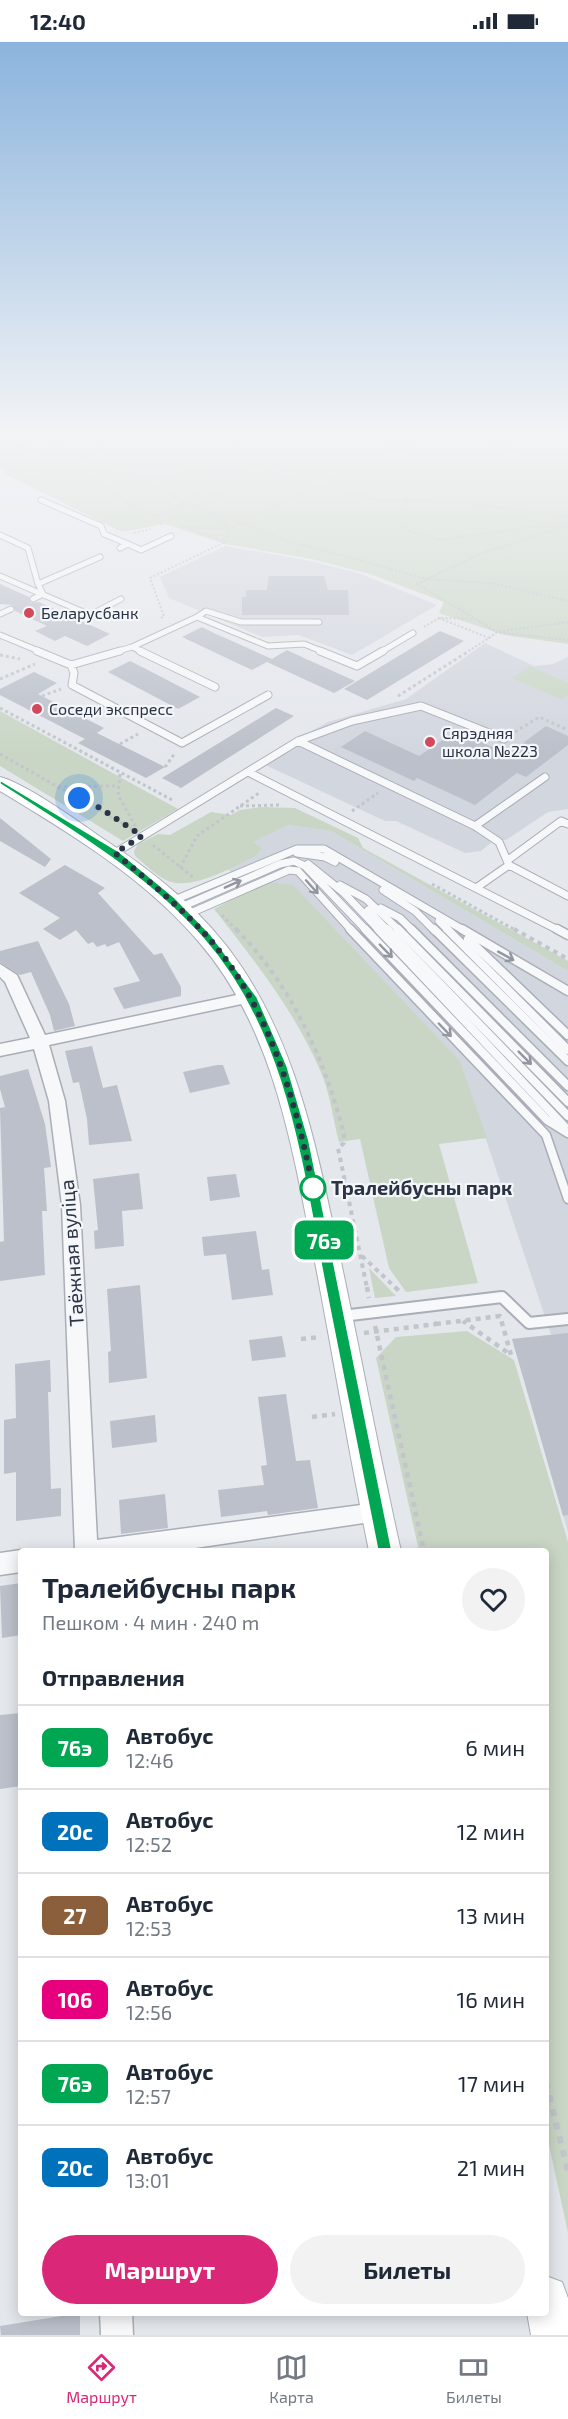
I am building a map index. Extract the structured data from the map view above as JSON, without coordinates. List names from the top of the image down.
{
  "streets": {
    "street": ["Таёжная вуліца"]
  },
  "places": [
    "Беларусбанк",
    "Соседи экспресс",
    "Сярэдняя школа №223",
    "Тралейбусны парк"
  ],
  "lines": ["bus line 76э"],
  "page": {
    "status": "12:40",
    "on_map": "76э",
    "heading": [
      ["Тралейбусны парк", "Пешком · 4 мин · 240 m"],
      "Отправления"
    ],
    "list": [
      {
        "mark": "76э",
        "name": "Автобус",
        "note": "12:46",
        "value": "6 мин"
      },
      {
        "mark": "20с",
        "name": "Автобус",
        "note": "12:52",
        "value": "12 мин"
      },
      {
        "mark": "27",
        "name": "Автобус",
        "note": "12:53",
        "value": "13 мин"
      },
      {
        "mark": "106",
        "name": "Автобус",
        "note": "12:56",
        "value": "16 мин"
      },
      {
        "mark": "76э",
        "name": "Автобус",
        "note": "12:57",
        "value": "17 мин"
      },
      {
        "mark": "20с",
        "name": "Автобус",
        "note": "13:01",
        "value": "21 мин"
      }
    ],
    "buttons": ["Маршрут", "Билеты"],
    "tabs": ["Маршрут", "Карта", "Билеты"]
  }
}
